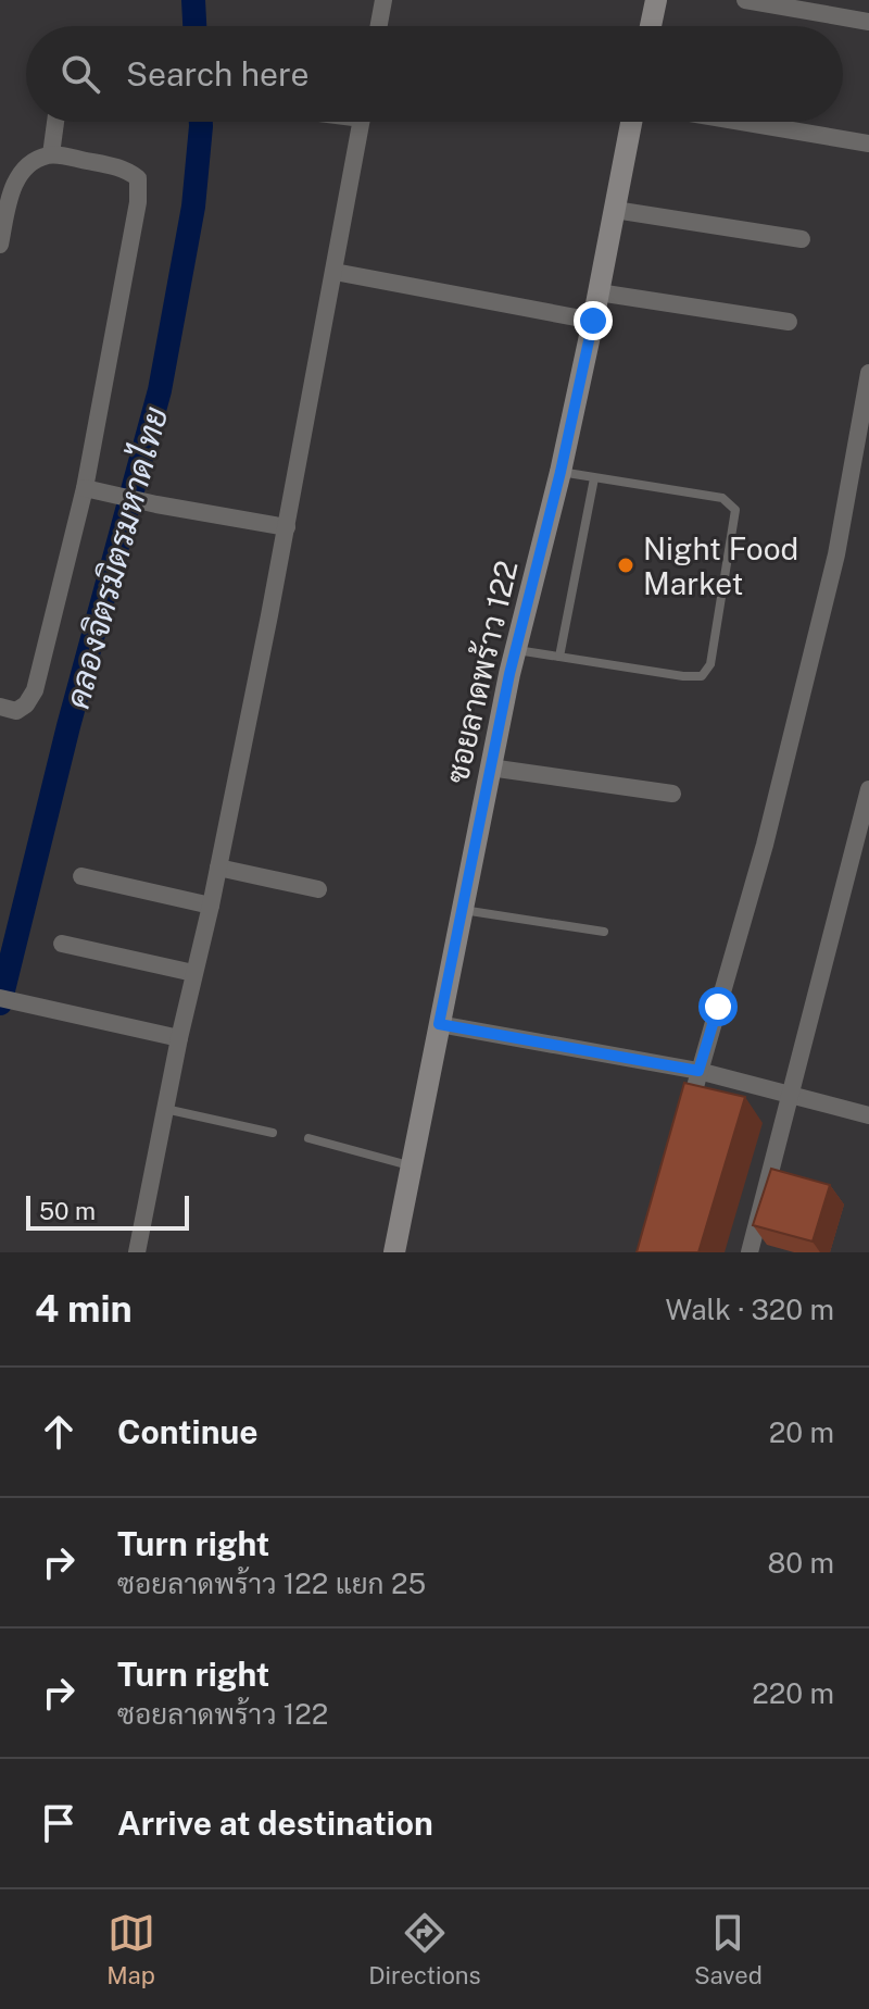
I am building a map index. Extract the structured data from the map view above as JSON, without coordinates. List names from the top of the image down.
{
  "streets": {
    "street": ["ซอยลาดพร้าว 122"]
  },
  "water": ["คลองจิตรมิตรมหาดไทย"],
  "places": ["Night Food Market"],
  "scale_bar": "50 m",
  "page": {
    "search": "Search here",
    "scale": "50 m",
    "heading": ["4 min", "Walk · 320 m"],
    "list": [
      ["Continue", "20 m"],
      ["Turn right", "ซอยลาดพร้าว 122 แยก 25", "80 m"],
      ["Turn right", "ซอยลาดพร้าว 122", "220 m"],
      "Arrive at destination"
    ],
    "nav": ["Map", "Directions", "Saved"]
  }
}
